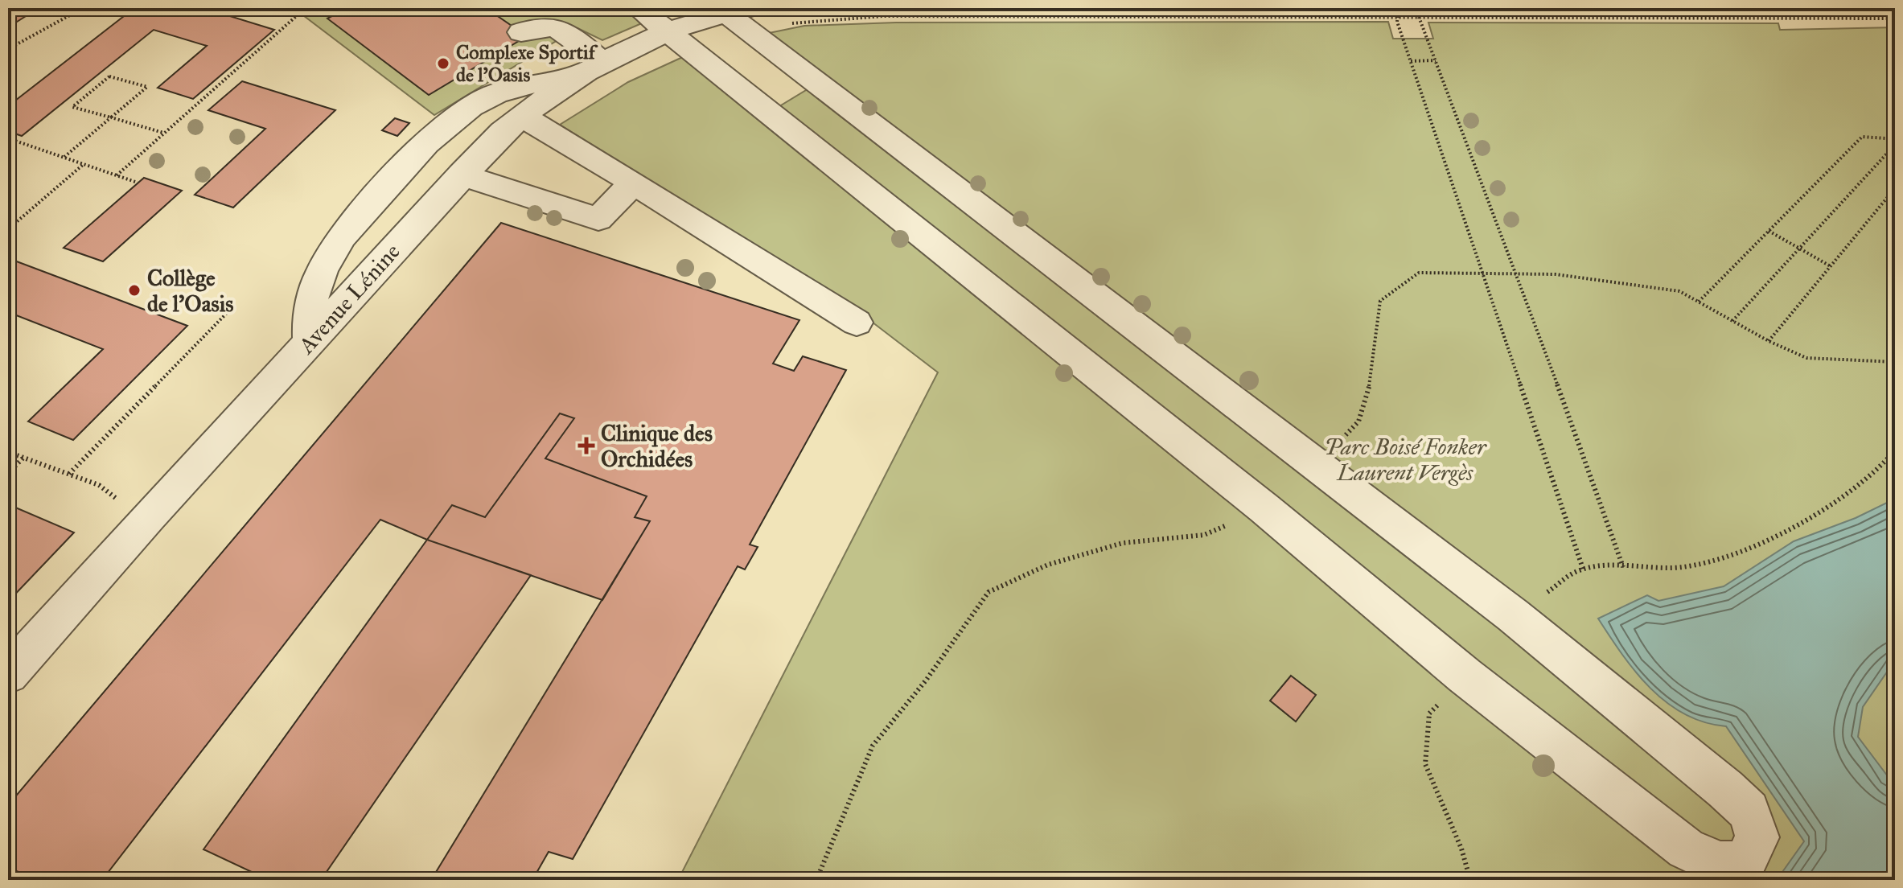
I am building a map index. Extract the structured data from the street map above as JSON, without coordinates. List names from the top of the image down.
{
  "streets": {
    "street": ["Avenue Lénine"]
  },
  "parks": ["Parc Boisé Fonker Laurent Vergès"],
  "places": {
    "other": ["Complexe Sportif de l'Oasis", "Collège de l'Oasis"],
    "health": ["Clinique des Orchidées"]
  }
}
